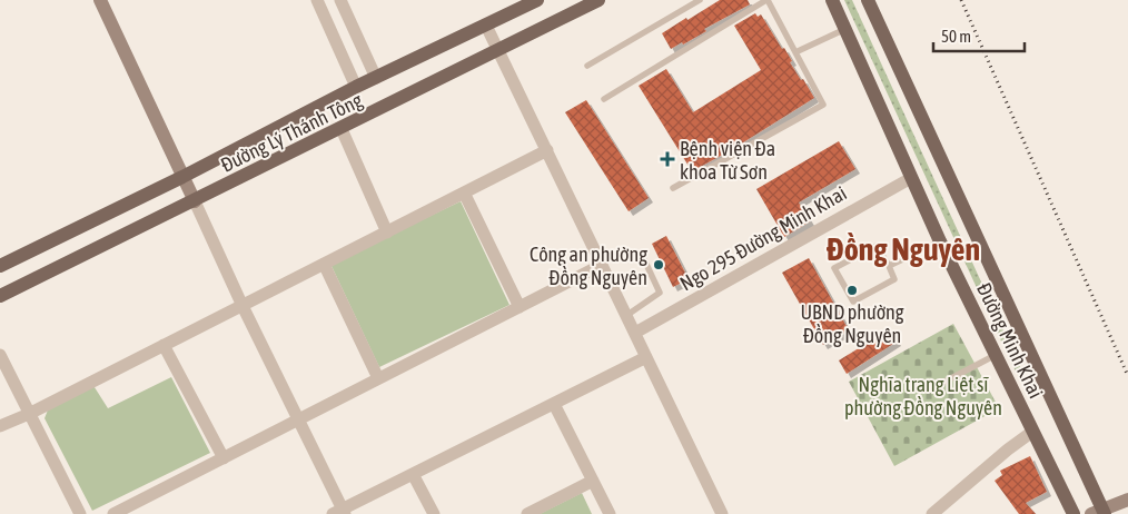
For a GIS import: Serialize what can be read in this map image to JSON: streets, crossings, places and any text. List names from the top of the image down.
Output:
{
  "streets": {
    "main road": ["Đường Lý Thánh Tông", "Đường Minh Khai"],
    "street": ["Ngo 295 Đường Minh Khai"]
  },
  "crossings": [
    ["Ngo 295 Đường Minh Khai", "Đường Minh Khai"]
  ],
  "districts": ["Đồng Nguyên"],
  "parks": ["Nghĩa trang Liệt sĩ phường Đồng Nguyên"],
  "places": {
    "health": ["Bệnh viện Đa khoa Từ Sơn"],
    "other": ["Công an phường Đồng Nguyên", "UBND phường Đồng Nguyên"]
  },
  "scale_bar": "50 m"
}
